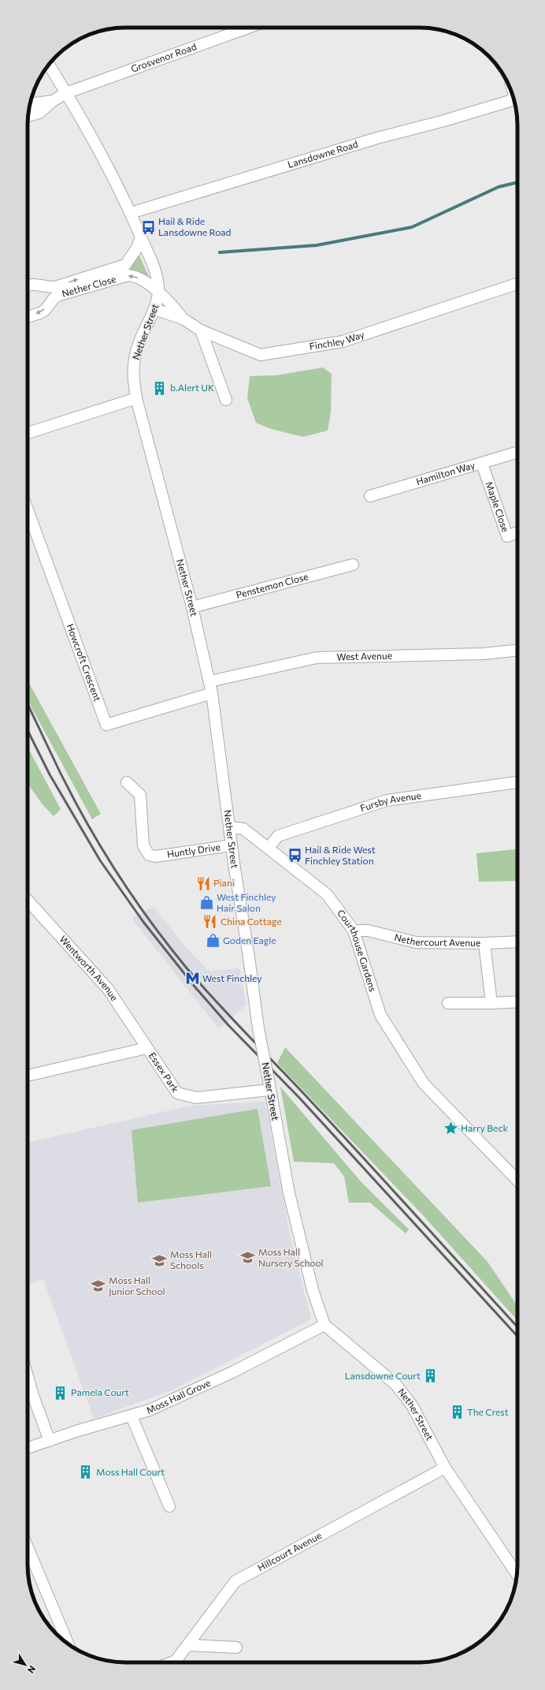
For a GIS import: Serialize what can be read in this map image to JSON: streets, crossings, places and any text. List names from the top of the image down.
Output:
{
  "streets": {
    "street": [
      "Grosvenor Road",
      "Lansdowne Road",
      "Nether Close",
      "Nether Street",
      "Finchley Way",
      "Hamilton Way",
      "Maple Close",
      "Penstemon Close",
      "West Avenue",
      "Howcroft Crescent",
      "Fursby Avenue",
      "Huntly Drive",
      "Nethercourt Avenue",
      "Courthouse Gardens",
      "Wentworth Avenue",
      "Essex Park",
      "Moss Hall Grove",
      "Hillcourt Avenue"
    ]
  },
  "crossings": [
    ["Grosvenor Road", "Nether Street"],
    ["Lansdowne Road", "Nether Street"],
    ["Nether Close", "Nether Street"],
    ["Nether Close", "Finchley Way"],
    ["Nether Street", "Finchley Way"],
    ["Nether Street", "Penstemon Close"],
    ["Nether Street", "West Avenue"],
    ["Nether Street", "Howcroft Crescent"],
    ["Nether Street", "Huntly Drive"],
    ["Nether Street", "Courthouse Gardens"],
    ["Nether Street", "Essex Park"],
    ["Nether Street", "Moss Hall Grove"],
    ["Nether Street", "Hillcourt Avenue"],
    ["Hamilton Way", "Maple Close"],
    ["Fursby Avenue", "Courthouse Gardens"],
    ["Nethercourt Avenue", "Courthouse Gardens"],
    ["Wentworth Avenue", "Essex Park"]
  ],
  "places": {
    "bus stop": ["Hail & Ride Lansdowne Road", "Hail & Ride West Finchley Station"],
    "building": [
      "b.Alert UK",
      "Lansdowne Court",
      "Pamela Court",
      "The Crest",
      "Moss Hall Court"
    ],
    "restaurant": ["Piani", "China Cottage"],
    "shop": ["West Finchley Hair Salon", "Goden Eagle"],
    "metro station": ["West Finchley"],
    "place": ["Harry Beck"],
    "school or university": ["Moss Hall Nursery School", "Moss Hall Schools", "Moss Hall Junior School"]
  },
  "north": "bottom right"
}
